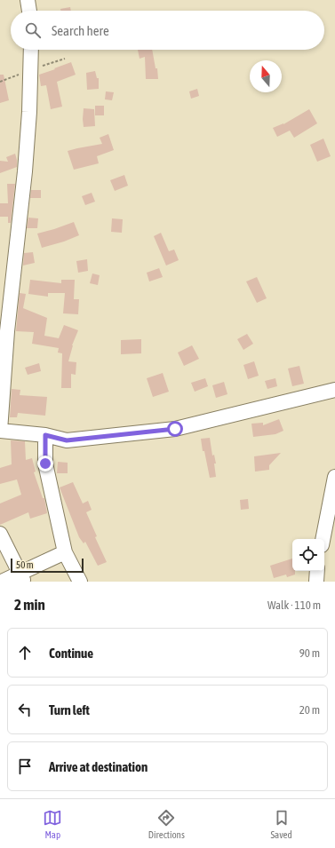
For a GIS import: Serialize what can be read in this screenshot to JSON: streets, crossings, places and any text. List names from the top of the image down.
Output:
{
  "scale_bar": "50 m",
  "north": "top",
  "page": {
    "search": "Search here",
    "scale": "50 m",
    "heading": ["2 min", "Walk · 110 m"],
    "list": [
      ["Continue", "90 m"],
      ["Turn left", "20 m"],
      "Arrive at destination"
    ],
    "nav": ["Map", "Directions", "Saved"]
  }
}
